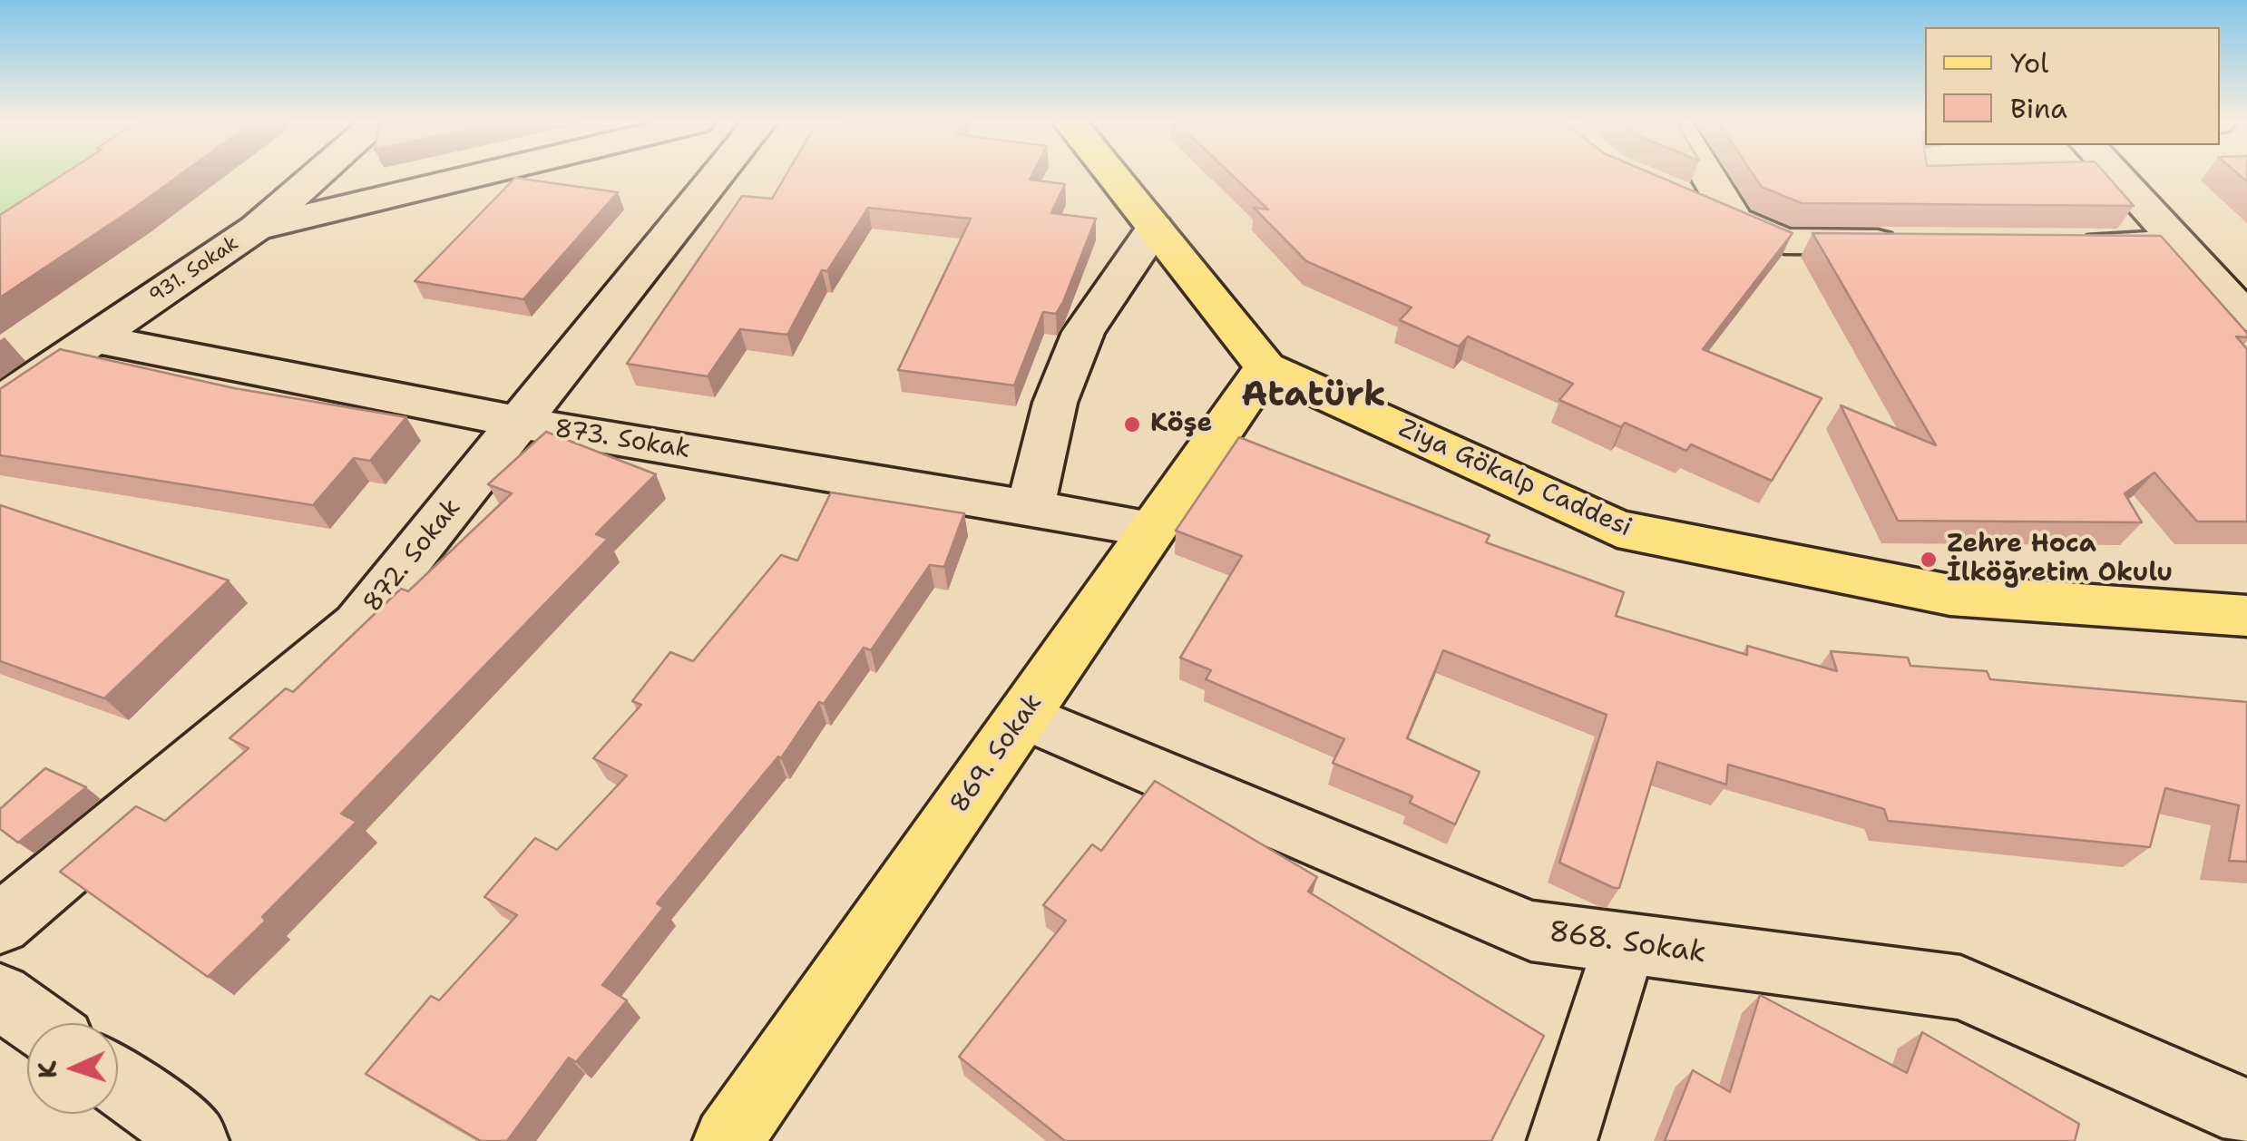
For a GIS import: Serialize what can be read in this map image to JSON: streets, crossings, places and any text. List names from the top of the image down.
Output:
{
  "streets": {
    "main road": ["Ziya Gökalp Caddesi", "869. Sokak"],
    "street": [
      "931. Sokak",
      "873. Sokak",
      "872. Sokak",
      "868. Sokak"
    ]
  },
  "crossings": [
    ["931. Sokak", "873. Sokak"],
    ["873. Sokak", "872. Sokak"],
    ["873. Sokak", "869. Sokak"],
    ["Ziya Gökalp Caddesi", "869. Sokak"],
    ["869. Sokak", "868. Sokak"]
  ],
  "districts": ["Atatürk"],
  "places": ["Köşe", "Zehre Hoca İlköğretim Okulu"],
  "legend": ["Yol", "Bina"],
  "north": "left"
}
